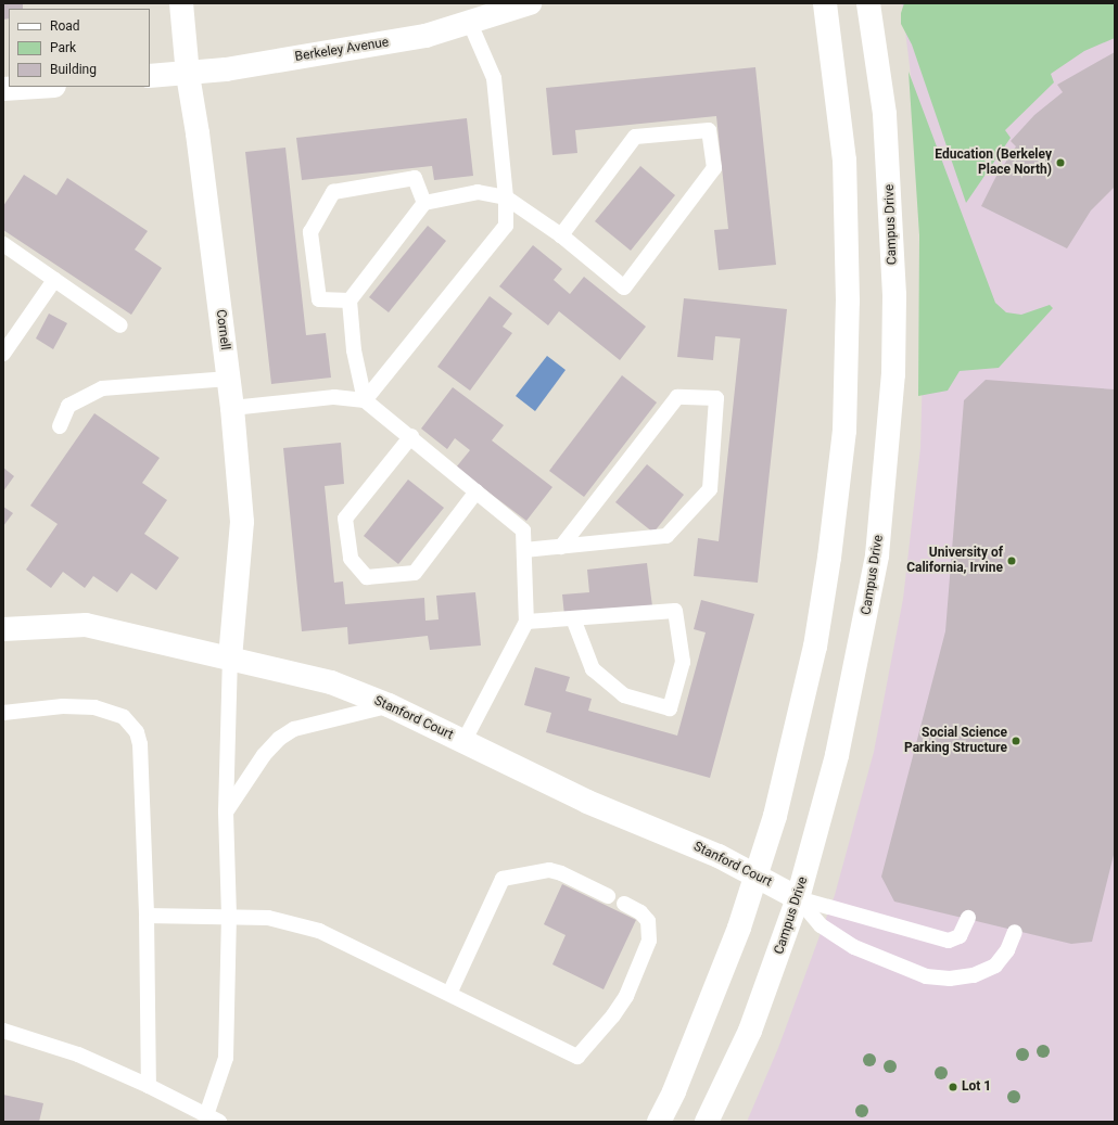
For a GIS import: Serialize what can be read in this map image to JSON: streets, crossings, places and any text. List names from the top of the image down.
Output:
{
  "streets": {
    "main road": [
      "Berkeley Avenue",
      "Campus Drive",
      "Cornell",
      "Stanford Court"
    ]
  },
  "crossings": [
    ["Berkeley Avenue", "Cornell"],
    ["Campus Drive", "Stanford Court"],
    ["Cornell", "Stanford Court"]
  ],
  "places": [
    "Education (Berkeley Place North)",
    "University of California, Irvine",
    "Social Science Parking Structure",
    "Lot 1"
  ],
  "legend": ["Road", "Park", "Building"]
}
